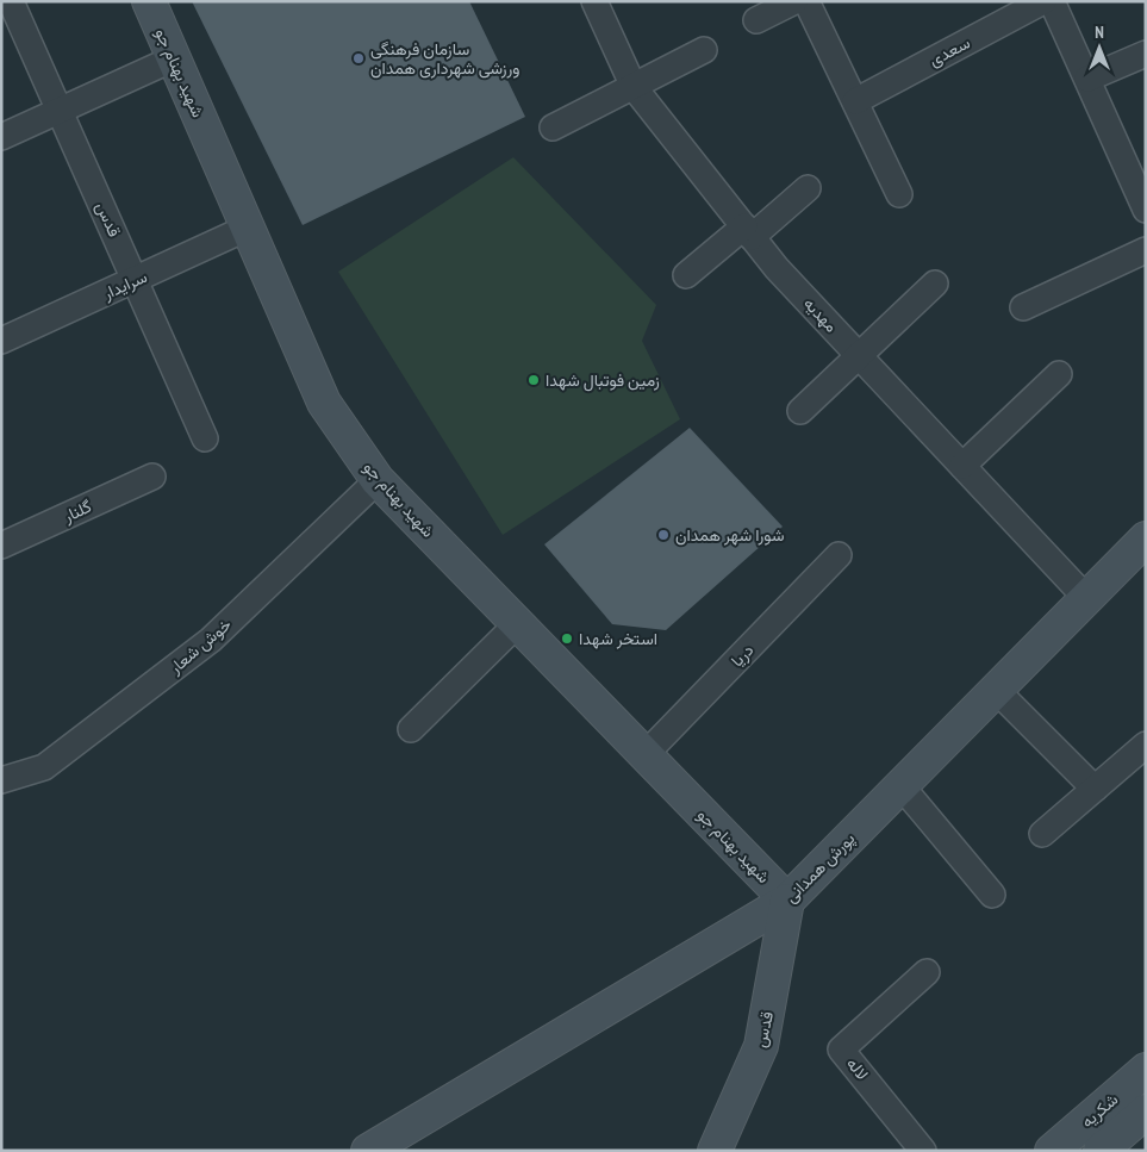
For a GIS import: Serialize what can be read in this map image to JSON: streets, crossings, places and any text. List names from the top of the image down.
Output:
{
  "streets": {
    "street": [
      "سعدی",
      "شهید بهنام جو",
      "قدس",
      "سرایدار",
      "مهدیه",
      "گلنار",
      "خوش شعار",
      "دریا",
      "پورش همدانی",
      "لاله",
      "شکریه"
    ]
  },
  "crossings": [
    ["شهید بهنام جو", "قدس"],
    ["شهید بهنام جو", "سرایدار"],
    ["شهید بهنام جو", "خوش شعار"],
    ["شهید بهنام جو", "دریا"],
    ["شهید بهنام جو", "پورش همدانی"],
    ["قدس", "سرایدار"],
    ["قدس", "پورش همدانی"],
    ["مهدیه", "پورش همدانی"]
  ],
  "places": [
    "سازمان فرهنگی ورزشی شهرداری همدان",
    "زمین فوتبال شهدا",
    "شورا شهر همدان",
    "استخر شهدا"
  ],
  "north": "top"
}
